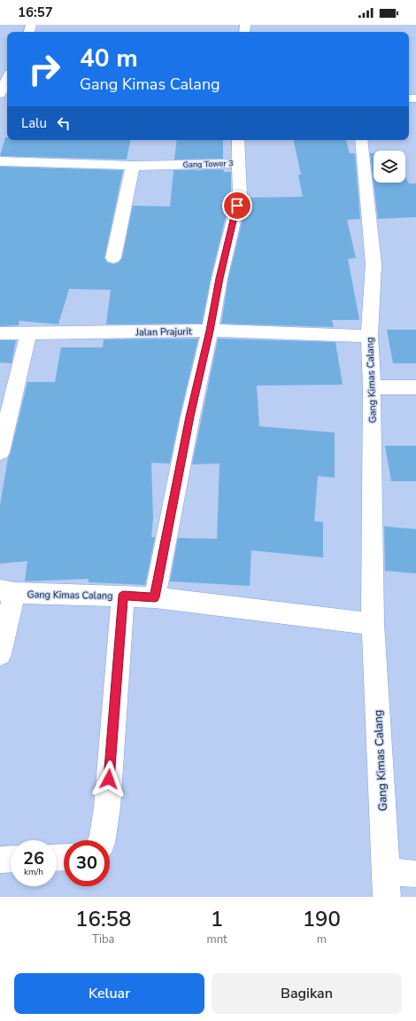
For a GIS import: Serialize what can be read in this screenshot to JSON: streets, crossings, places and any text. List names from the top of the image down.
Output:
{
  "streets": {
    "street": ["Gang Tower 3", "Jalan Prajurit", "Gang Kimas Calang"]
  },
  "crossings": [
    ["Gang Tower 3", "Jalan Prajurit"],
    ["Gang Tower 3", "Gang Kimas Calang"],
    ["Jalan Prajurit", "Gang Kimas Calang"]
  ],
  "page": {
    "status": "16:57",
    "turn": ["40 m", "Gang Kimas Calang"],
    "then": "Lalu",
    "speed": "26 km/h",
    "limit": "30",
    "eta": [
      "16:58",
      "Tiba",
      "1",
      "mnt",
      "190",
      "m"
    ],
    "buttons": ["Keluar", "Bagikan"]
  }
}
